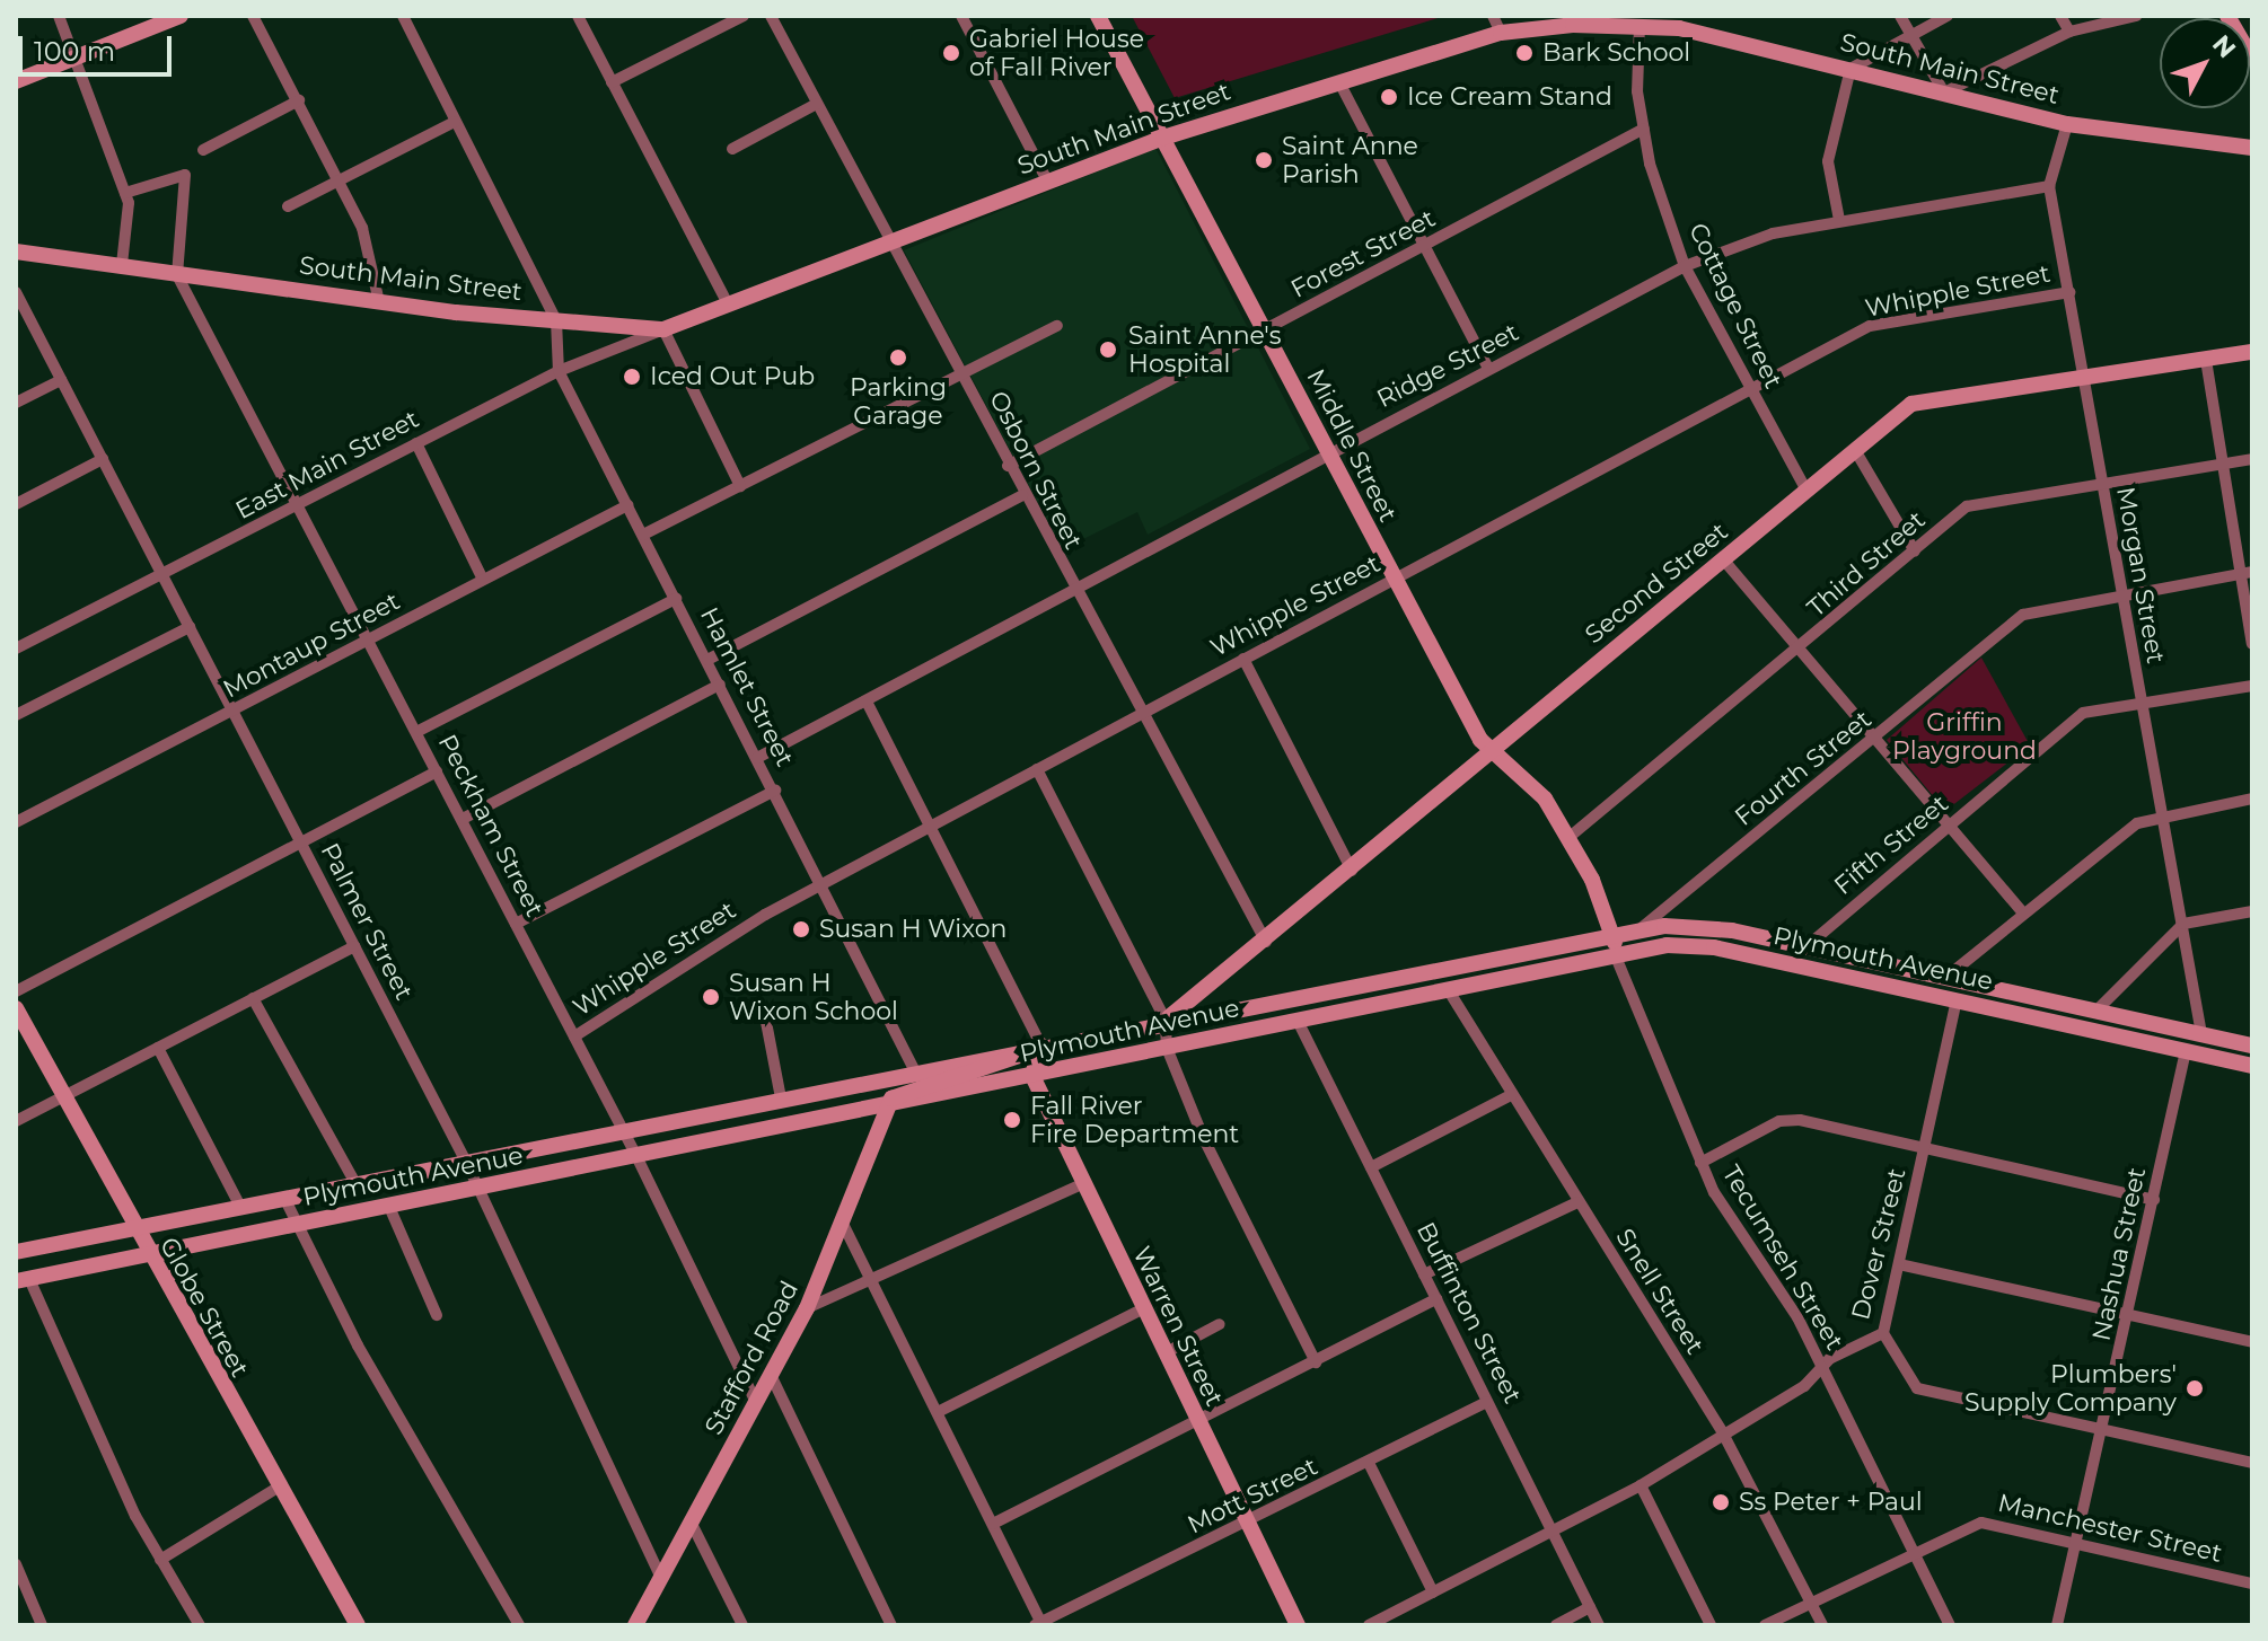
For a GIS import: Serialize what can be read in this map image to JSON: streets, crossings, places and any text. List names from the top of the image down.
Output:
{
  "streets": {
    "main road": [
      "South Main Street",
      "Middle Street",
      "Second Street",
      "Plymouth Avenue",
      "Globe Street",
      "Warren Street",
      "Stafford Road"
    ],
    "street": [
      "Forest Street",
      "Whipple Street",
      "Cottage Street",
      "Ridge Street",
      "East Main Street",
      "Osborn Street",
      "Third Street",
      "Morgan Street",
      "Montaup Street",
      "Hamlet Street",
      "Fourth Street",
      "Peckham Street",
      "Fifth Street",
      "Palmer Street",
      "Dover Street",
      "Nashua Street",
      "Tecumseh Street",
      "Snell Street",
      "Buffinton Street",
      "Mott Street",
      "Manchester Street"
    ]
  },
  "crossings": [
    ["South Main Street", "Cottage Street"],
    ["South Main Street", "Middle Street"],
    ["South Main Street", "East Main Street"],
    ["South Main Street", "Osborn Street"],
    ["South Main Street", "Morgan Street"],
    ["South Main Street", "Hamlet Street"],
    ["South Main Street", "Peckham Street"],
    ["Forest Street", "Cottage Street"],
    ["Forest Street", "Middle Street"],
    ["Forest Street", "Osborn Street"],
    ["Whipple Street", "Cottage Street"],
    ["Whipple Street", "Middle Street"],
    ["Whipple Street", "Osborn Street"],
    ["Whipple Street", "Morgan Street"],
    ["Whipple Street", "Hamlet Street"],
    ["Whipple Street", "Peckham Street"],
    ["Cottage Street", "Ridge Street"],
    ["Cottage Street", "Second Street"],
    ["Ridge Street", "Middle Street"],
    ["Ridge Street", "Osborn Street"],
    ["Ridge Street", "Morgan Street"],
    ["Ridge Street", "Hamlet Street"],
    ["Middle Street", "Third Street"],
    ["Middle Street", "Second Street"],
    ["Middle Street", "Plymouth Avenue"],
    ["East Main Street", "Hamlet Street"],
    ["East Main Street", "Peckham Street"],
    ["East Main Street", "Palmer Street"],
    ["Osborn Street", "Second Street"],
    ["Third Street", "Morgan Street"],
    ["Morgan Street", "Second Street"],
    ["Morgan Street", "Fourth Street"],
    ["Morgan Street", "Fifth Street"],
    ["Morgan Street", "Plymouth Avenue"],
    ["Second Street", "Plymouth Avenue"],
    ["Montaup Street", "Hamlet Street"],
    ["Montaup Street", "Peckham Street"],
    ["Montaup Street", "Palmer Street"],
    ["Hamlet Street", "Plymouth Avenue"],
    ["Fourth Street", "Plymouth Avenue"],
    ["Peckham Street", "Plymouth Avenue"],
    ["Peckham Street", "Stafford Road"],
    ["Fifth Street", "Plymouth Avenue"],
    ["Palmer Street", "Plymouth Avenue"],
    ["Palmer Street", "Stafford Road"],
    ["Plymouth Avenue", "Dover Street"],
    ["Plymouth Avenue", "Nashua Street"],
    ["Plymouth Avenue", "Tecumseh Street"],
    ["Plymouth Avenue", "Snell Street"],
    ["Plymouth Avenue", "Globe Street"],
    ["Plymouth Avenue", "Buffinton Street"],
    ["Plymouth Avenue", "Warren Street"],
    ["Plymouth Avenue", "Stafford Road"],
    ["Dover Street", "Tecumseh Street"],
    ["Dover Street", "Snell Street"],
    ["Dover Street", "Buffinton Street"],
    ["Nashua Street", "Manchester Street"],
    ["Tecumseh Street", "Manchester Street"],
    ["Snell Street", "Manchester Street"],
    ["Buffinton Street", "Mott Street"],
    ["Warren Street", "Mott Street"]
  ],
  "parks": ["Griffin Playground"],
  "places": [
    "Gabriel House of Fall River",
    "Bark School",
    "Ice Cream Stand",
    "Saint Anne Parish",
    "Saint Anne's Hospital",
    "Parking Garage",
    "Iced Out Pub",
    "Susan H Wixon",
    "Susan H Wixon School",
    "Fall River Fire Department",
    "Plumbers' Supply Company",
    "Ss Peter + Paul"
  ],
  "scale_bar": "100 m",
  "north": "top right"
}
